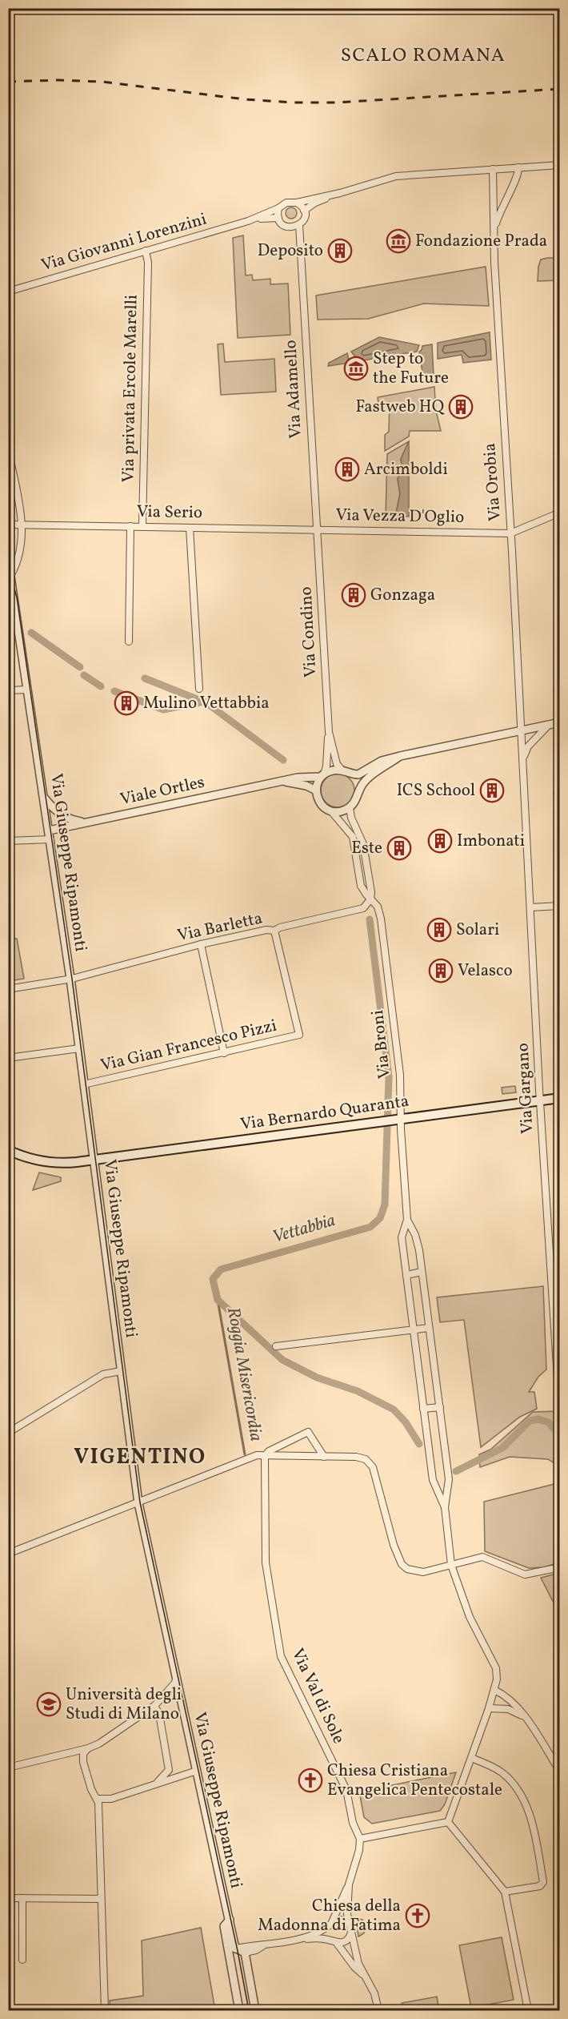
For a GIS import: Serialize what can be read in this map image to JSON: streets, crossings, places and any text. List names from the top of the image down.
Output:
{
  "streets": {
    "main road": ["Via Bernardo Quaranta"],
    "street": [
      "Via Giovanni Lorenzini",
      "Via privata Ercole Marelli",
      "Via Adamello",
      "Via Orobia",
      "Via Serio",
      "Via Vezza D'Oglio",
      "Via Condino",
      "Viale Ortles",
      "Via Giuseppe Ripamonti",
      "Via Barletta",
      "Via Broni",
      "Via Gian Francesco Pizzi",
      "Via Gargano",
      "Via Val di Sole"
    ]
  },
  "crossings": [
    ["Via Giovanni Lorenzini", "Via privata Ercole Marelli"],
    ["Via Giovanni Lorenzini", "Via Orobia"],
    ["Via privata Ercole Marelli", "Via Serio"],
    ["Via Adamello", "Via Serio"],
    ["Via Adamello", "Via Vezza D'Oglio"],
    ["Via Adamello", "Via Condino"],
    ["Via Orobia", "Via Vezza D'Oglio"],
    ["Via Orobia", "Viale Ortles"],
    ["Via Orobia", "Via Gargano"],
    ["Via Serio", "Via Vezza D'Oglio"],
    ["Via Serio", "Via Condino"],
    ["Via Vezza D'Oglio", "Via Condino"],
    ["Via Condino", "Viale Ortles"],
    ["Via Condino", "Via Broni"],
    ["Viale Ortles", "Via Giuseppe Ripamonti"],
    ["Viale Ortles", "Via Broni"],
    ["Viale Ortles", "Via Gargano"],
    ["Via Giuseppe Ripamonti", "Via Barletta"],
    ["Via Giuseppe Ripamonti", "Via Gian Francesco Pizzi"],
    ["Via Giuseppe Ripamonti", "Via Bernardo Quaranta"],
    ["Via Barletta", "Via Broni"],
    ["Via Barletta", "Via Gian Francesco Pizzi"],
    ["Via Broni", "Via Bernardo Quaranta"],
    ["Via Gargano", "Via Bernardo Quaranta"]
  ],
  "districts": ["SCALO ROMANA", "VIGENTINO"],
  "water": ["Vettabbia", "Roggia Misericordia"],
  "places": {
    "museum": ["Fondazione Prada", "Step to the Future"],
    "building": [
      "Deposito",
      "Fastweb HQ",
      "Arcimboldi",
      "Gonzaga",
      "Mulino Vettabbia",
      "ICS School",
      "Imbonati",
      "Este",
      "Solari",
      "Velasco"
    ],
    "school or university": ["Università degli Studi di Milano"],
    "church": ["Chiesa Cristiana Evangelica Pentecostale", "Chiesa della Madonna di Fatima"]
  }
}
